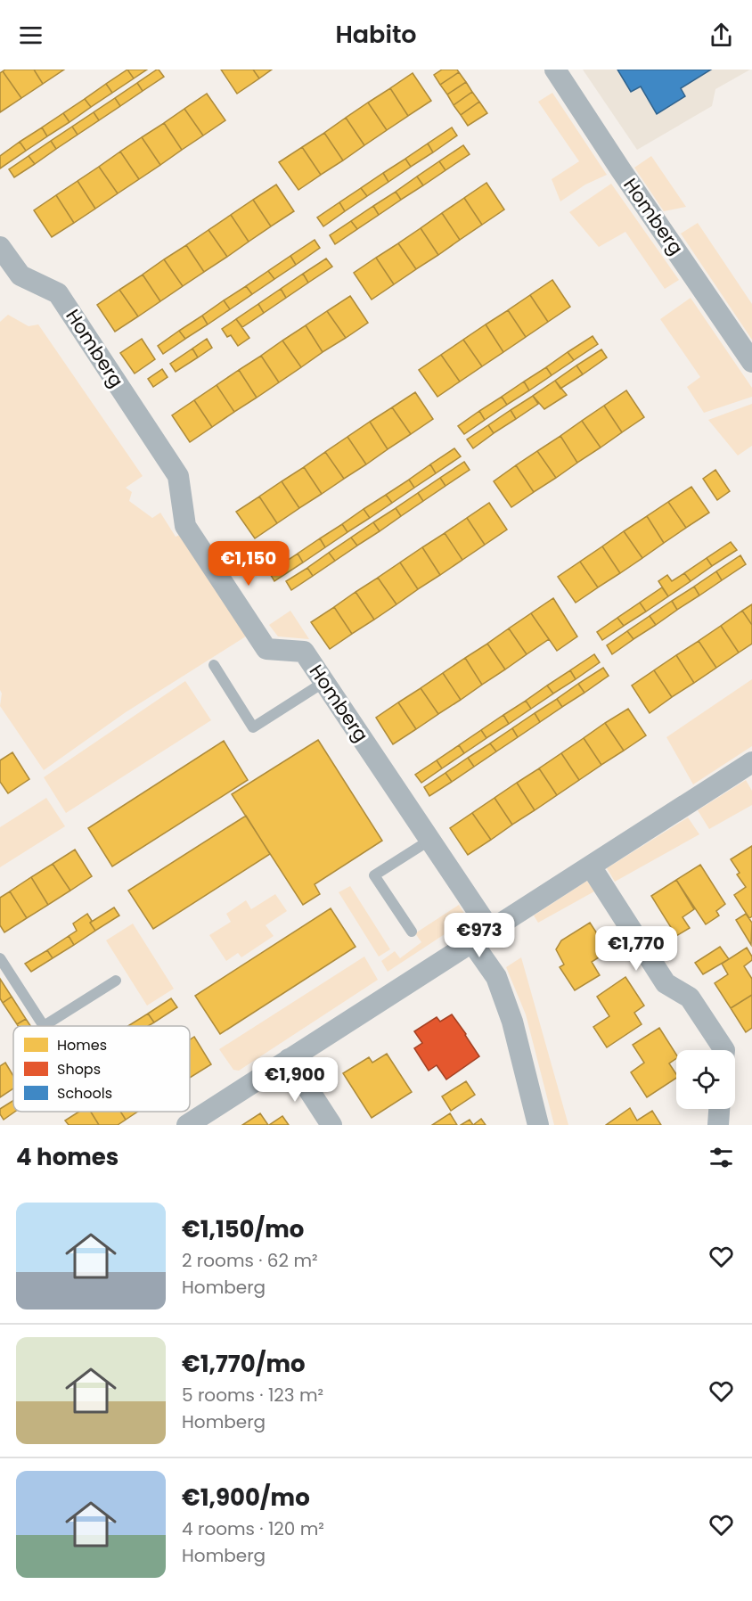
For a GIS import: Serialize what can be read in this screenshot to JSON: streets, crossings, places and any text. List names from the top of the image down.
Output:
{
  "streets": {
    "street": ["Homberg"]
  },
  "legend": ["Homes", "Shops", "Schools"],
  "page": {
    "header": "Habito",
    "price": [
      "€1,150",
      "€973",
      "€1,770",
      "€1,900"
    ],
    "heading": "4 homes",
    "list": [
      {
        "name": "€1,150/mo",
        "note": "2 rooms · 62 m² · Homberg"
      },
      {
        "name": "€1,770/mo",
        "note": "5 rooms · 123 m² · Homberg"
      },
      {
        "name": "€1,900/mo",
        "note": "4 rooms · 120 m² · Homberg"
      }
    ]
  }
}
